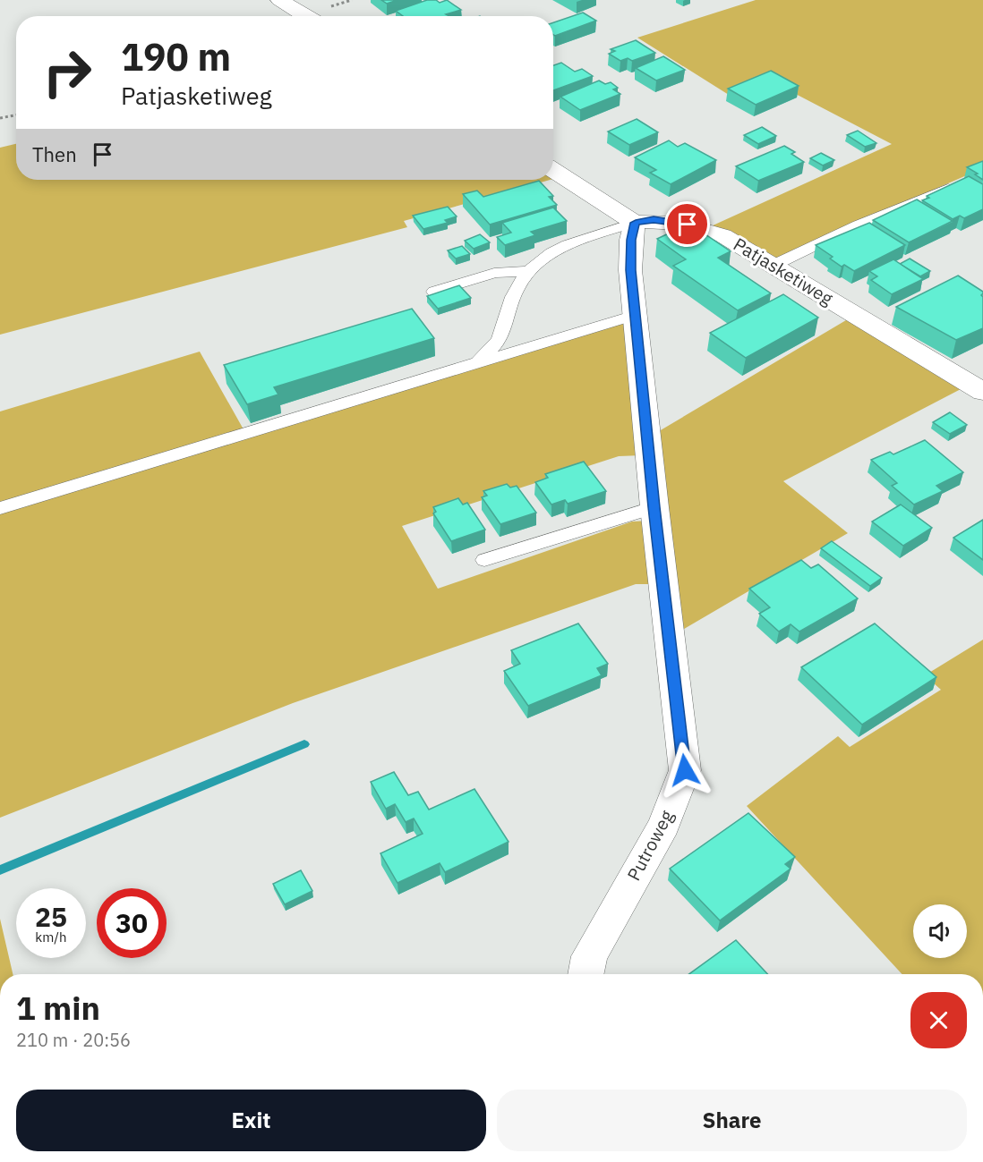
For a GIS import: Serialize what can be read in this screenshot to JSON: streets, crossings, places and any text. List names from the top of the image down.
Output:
{
  "streets": {
    "street": ["Patjasketiweg", "Putroweg"]
  },
  "crossings": [
    ["Patjasketiweg", "Putroweg"]
  ],
  "page": {
    "turn": ["190 m", "Patjasketiweg"],
    "then": "Then",
    "speed": "25 km/h",
    "limit": "30",
    "heading": ["1 min", "210 m · 20:56"],
    "buttons": ["Exit", "Share"]
  }
}
